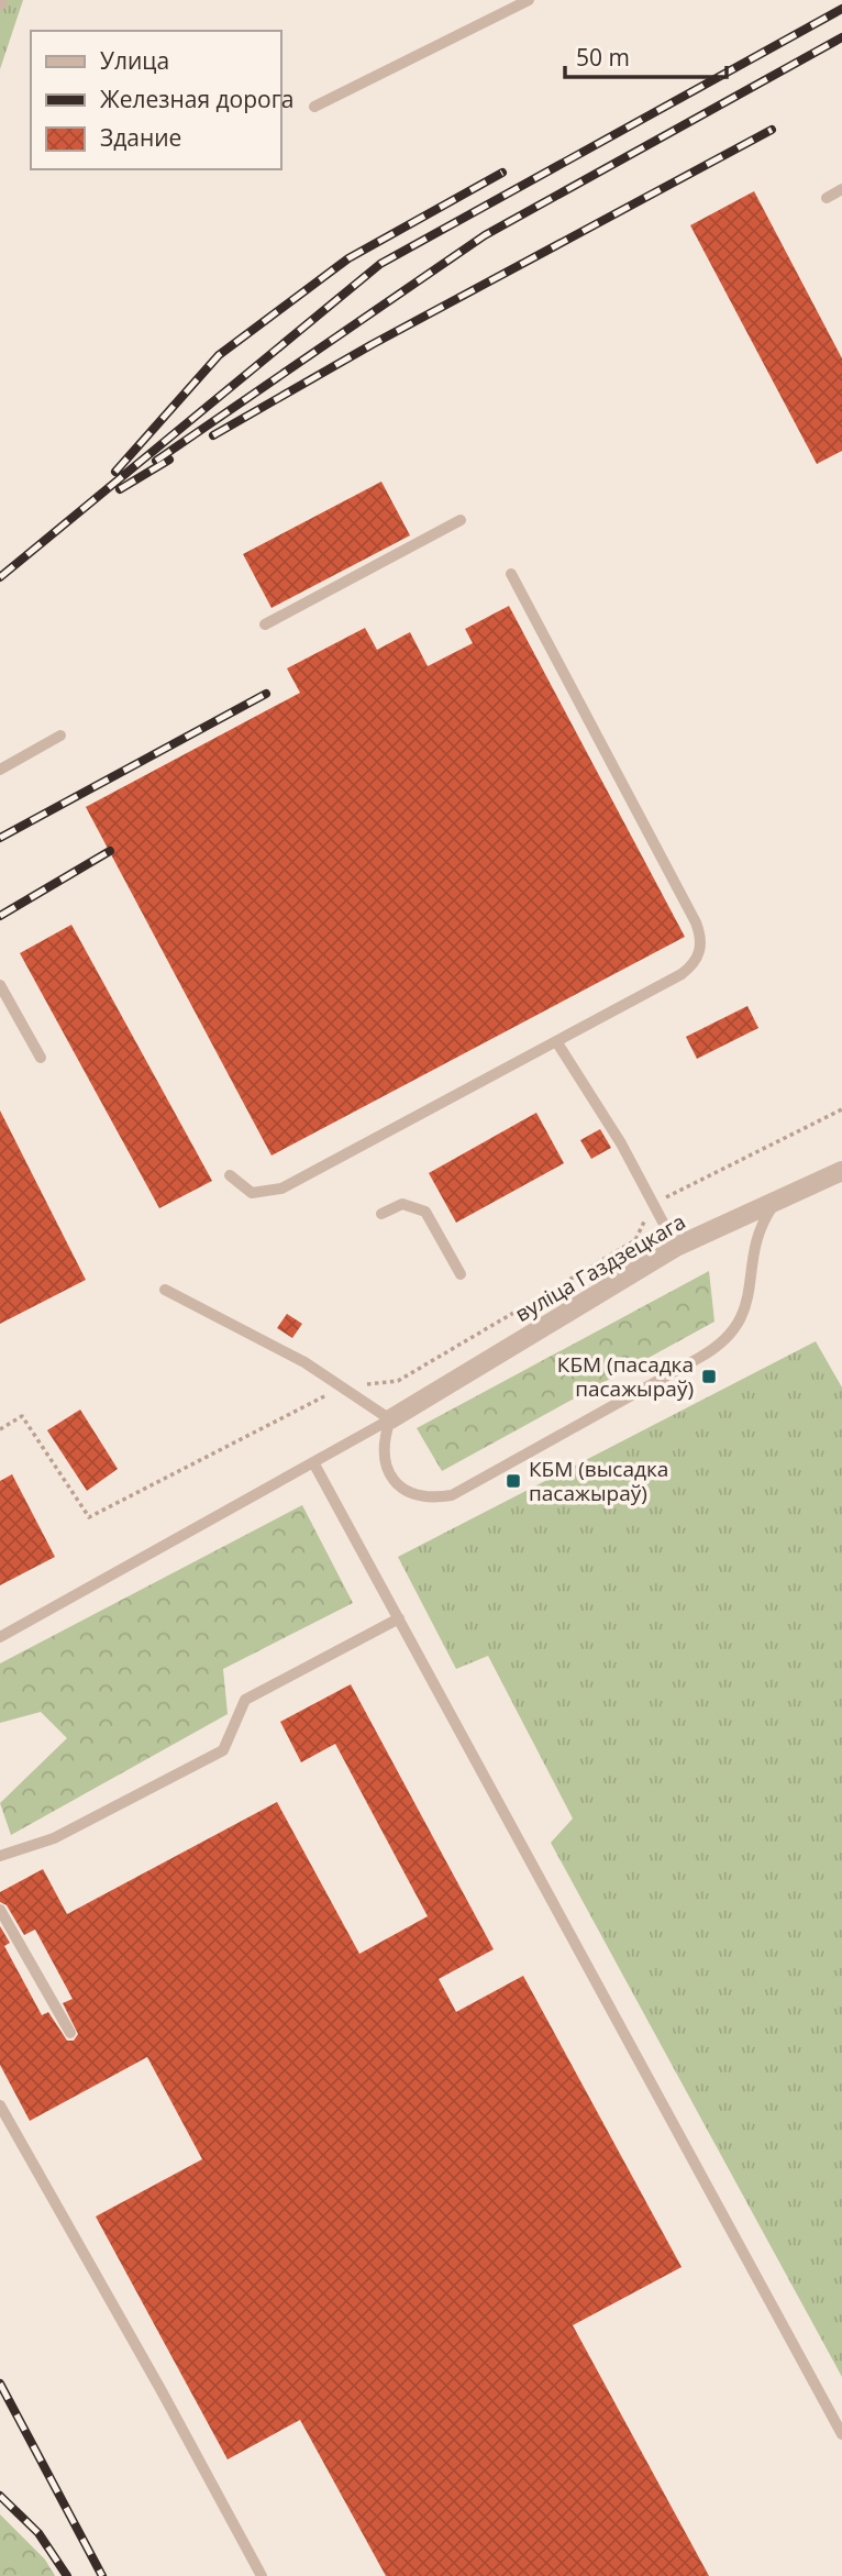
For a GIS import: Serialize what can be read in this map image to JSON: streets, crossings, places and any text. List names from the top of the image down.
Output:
{
  "streets": {
    "street": ["вуліца Газдзецкага"]
  },
  "places": {
    "transit": ["КБМ (пасадка пасажыраў)", "КБМ (высадка пасажыраў)"]
  },
  "legend": ["Улица", "Железная дорога", "Здание"],
  "scale_bar": "50 m"
}
